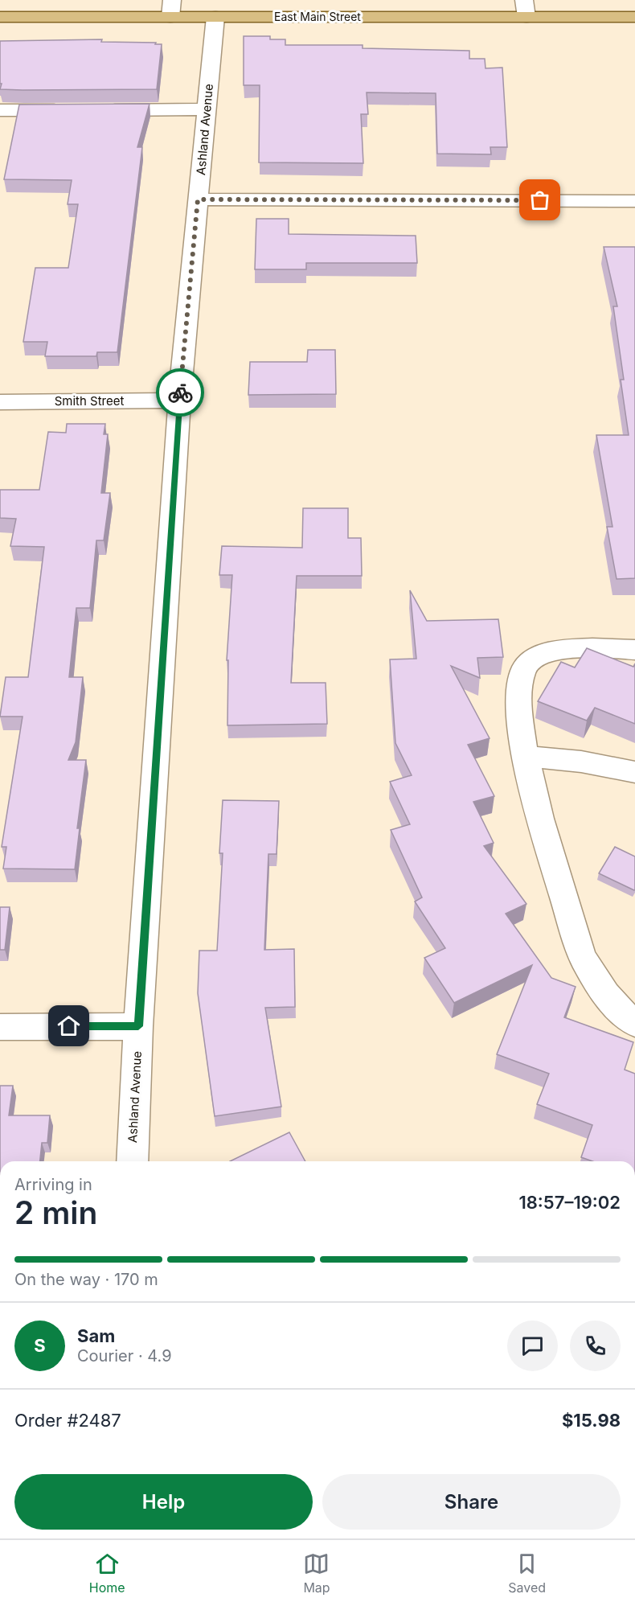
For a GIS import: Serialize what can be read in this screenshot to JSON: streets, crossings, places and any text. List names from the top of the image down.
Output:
{
  "streets": {
    "main road": ["East Main Street"],
    "street": ["Ashland Avenue", "Smith Street"]
  },
  "crossings": [
    ["East Main Street", "Ashland Avenue"],
    ["Ashland Avenue", "Smith Street"]
  ],
  "page": {
    "heading": ["2 min", "Arriving in", "18:57–19:02"],
    "panel": [
      "Sam",
      "Courier · 4.9",
      "Order #2487",
      "$15.98"
    ],
    "bar": "On the way · 170 m",
    "round": "S",
    "buttons": ["Help", "Share"],
    "tabs": ["Home", "Map", "Saved"]
  }
}
